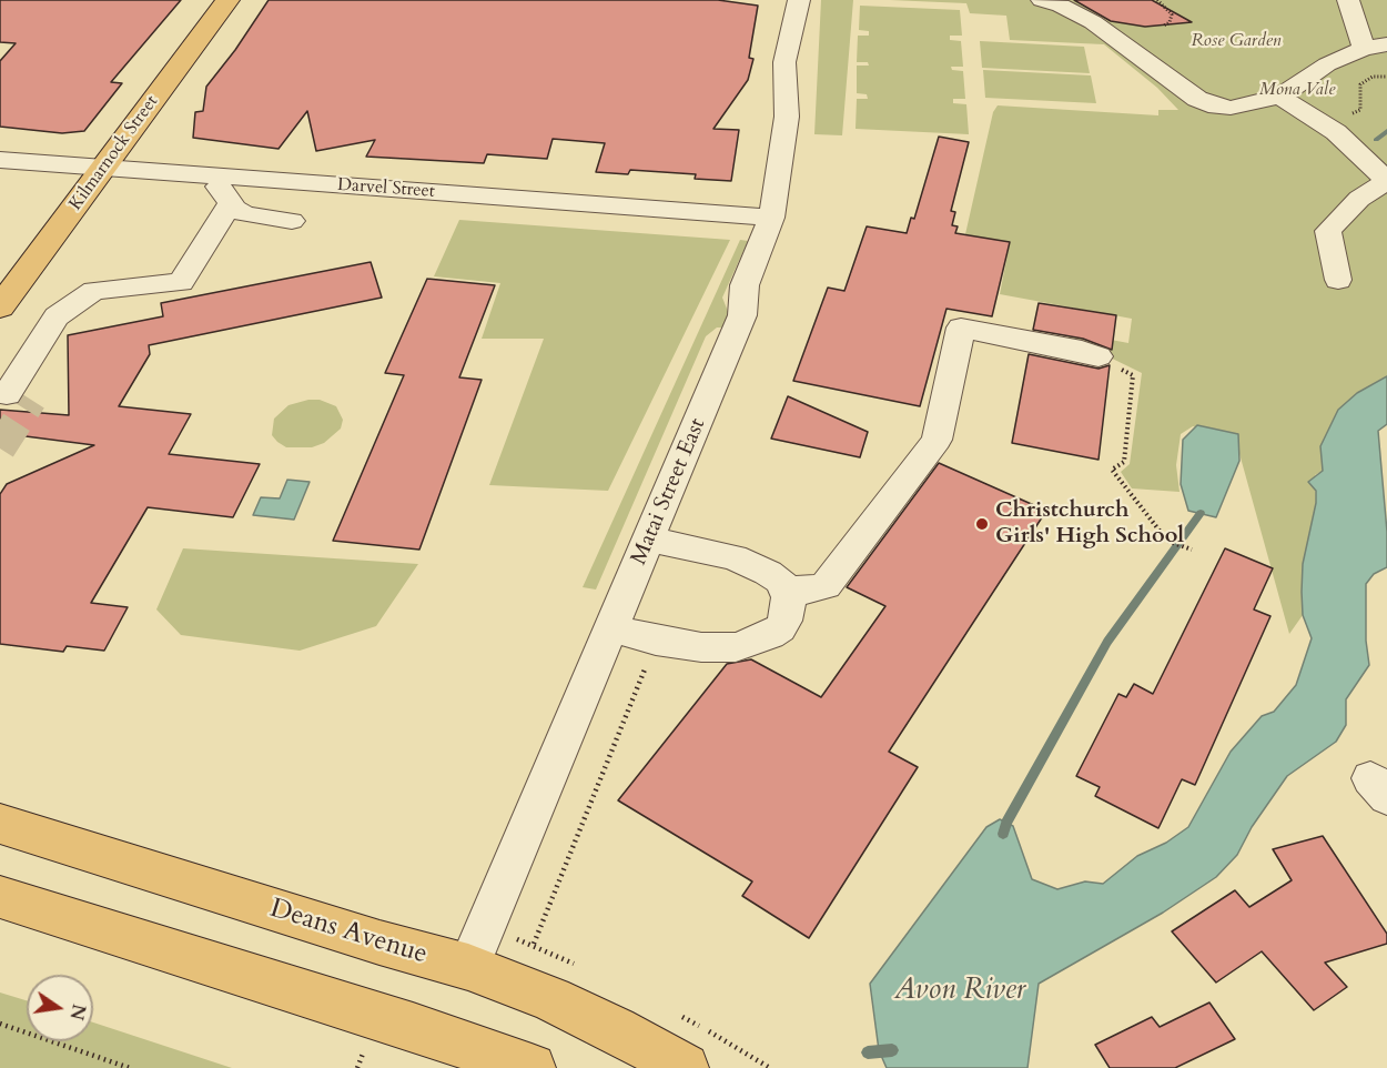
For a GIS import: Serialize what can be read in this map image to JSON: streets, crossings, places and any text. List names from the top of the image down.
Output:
{
  "streets": {
    "main road": ["Kilmarnock Street", "Deans Avenue"],
    "street": ["Darvel Street", "Matai Street East"]
  },
  "crossings": [
    ["Kilmarnock Street", "Darvel Street"],
    ["Darvel Street", "Matai Street East"],
    ["Matai Street East", "Deans Avenue"]
  ],
  "water": ["Avon River"],
  "parks": ["Rose Garden", "Mona Vale"],
  "places": ["Christchurch Girls' High School"],
  "north": "right"
}
